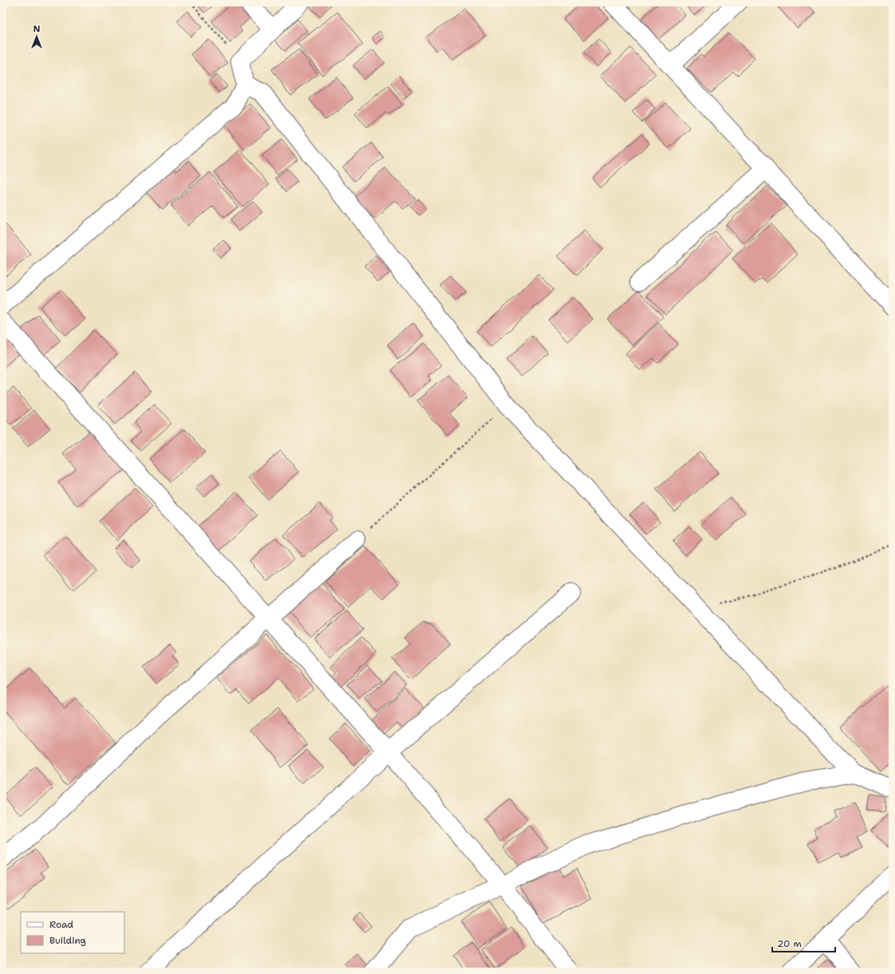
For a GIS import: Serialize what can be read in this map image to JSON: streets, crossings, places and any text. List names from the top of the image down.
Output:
{
  "legend": ["Road", "Building"],
  "scale_bar": "20 m",
  "north": "top"
}
